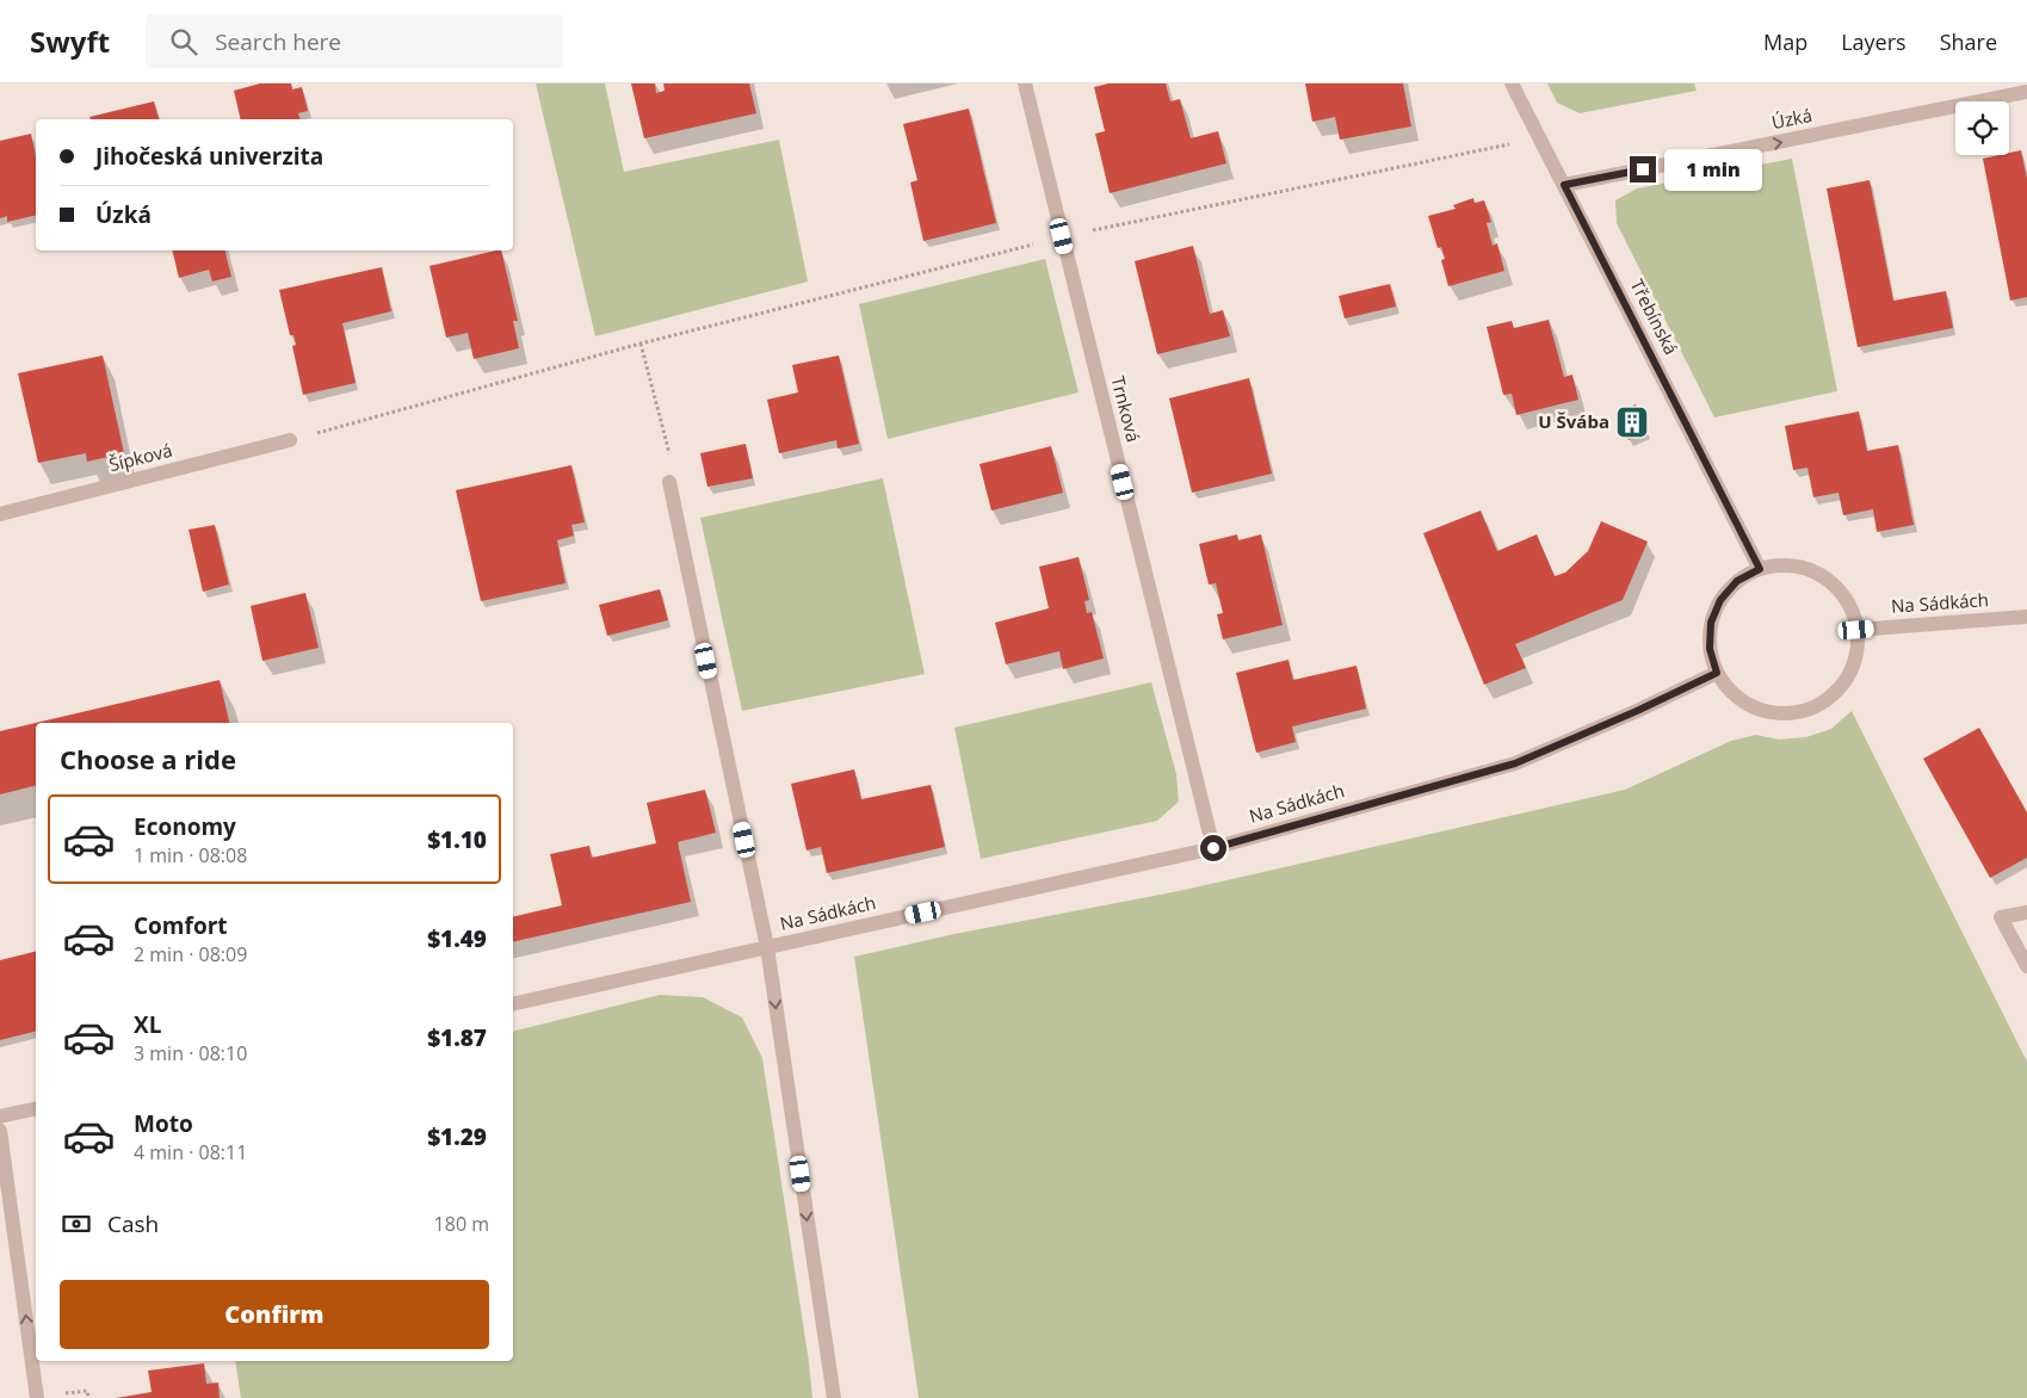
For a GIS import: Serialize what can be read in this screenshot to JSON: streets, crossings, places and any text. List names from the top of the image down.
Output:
{
  "streets": {
    "street": [
      "Úzká",
      "Třebínská",
      "Trnková",
      "Šípková",
      "Na Sádkách"
    ]
  },
  "crossings": [
    ["Úzká", "Třebínská"],
    ["Třebínská", "Na Sádkách"],
    ["Trnková", "Na Sádkách"]
  ],
  "one_way": ["Úzká"],
  "places": {
    "building": ["U Švába"]
  },
  "page": {
    "header": "Swyft",
    "search": "Search here",
    "nav": ["Map", "Layers", "Share"],
    "banner": ["Jihočeská univerzita", "Úzká"],
    "bubble": "1 min",
    "heading": "Choose a ride",
    "list": [
      {
        "name": "Economy",
        "note": "1 min · 08:08",
        "value": "$1.10"
      },
      {
        "name": "Comfort",
        "note": "2 min · 08:09",
        "value": "$1.49"
      },
      {
        "name": "XL",
        "note": "3 min · 08:10",
        "value": "$1.87"
      },
      {
        "name": "Moto",
        "note": "4 min · 08:11",
        "value": "$1.29"
      }
    ],
    "pay": ["Cash", "180 m"],
    "buttons": "Confirm"
  }
}
